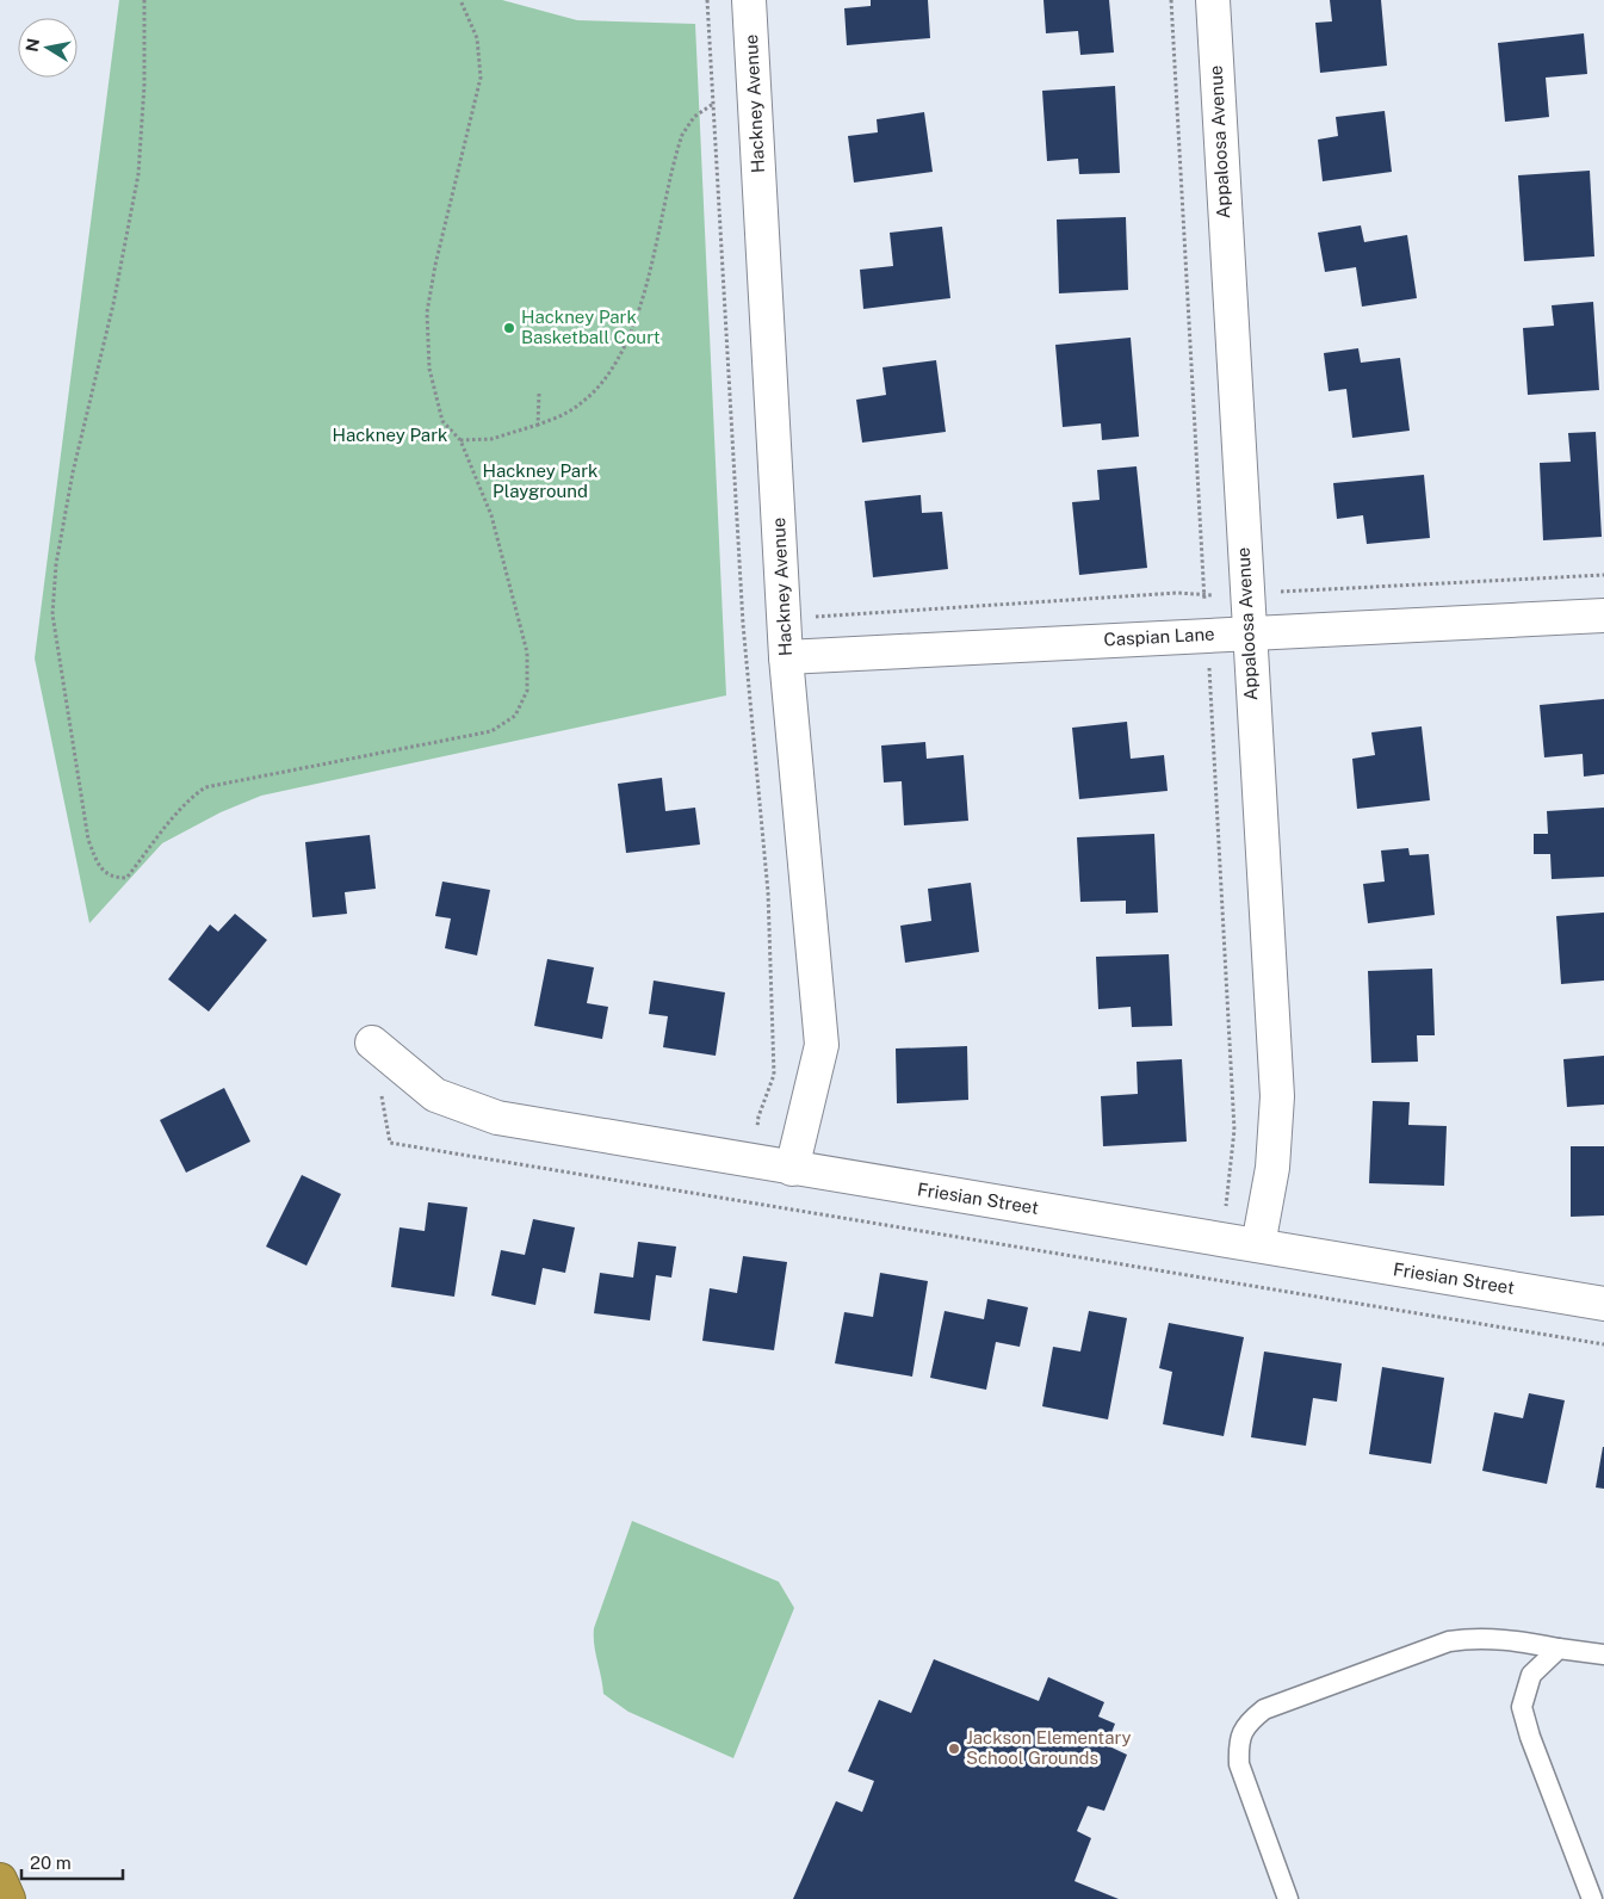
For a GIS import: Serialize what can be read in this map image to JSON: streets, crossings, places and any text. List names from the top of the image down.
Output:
{
  "streets": {
    "street": [
      "Hackney Avenue",
      "Appaloosa Avenue",
      "Caspian Lane",
      "Friesian Street"
    ]
  },
  "crossings": [
    ["Hackney Avenue", "Caspian Lane"],
    ["Hackney Avenue", "Friesian Street"],
    ["Appaloosa Avenue", "Caspian Lane"],
    ["Appaloosa Avenue", "Friesian Street"]
  ],
  "parks": ["Hackney Park", "Hackney Park Playground"],
  "places": ["Hackney Park Basketball Court", "Jackson Elementary School Grounds"],
  "scale_bar": "20 m",
  "north": "left"
}
